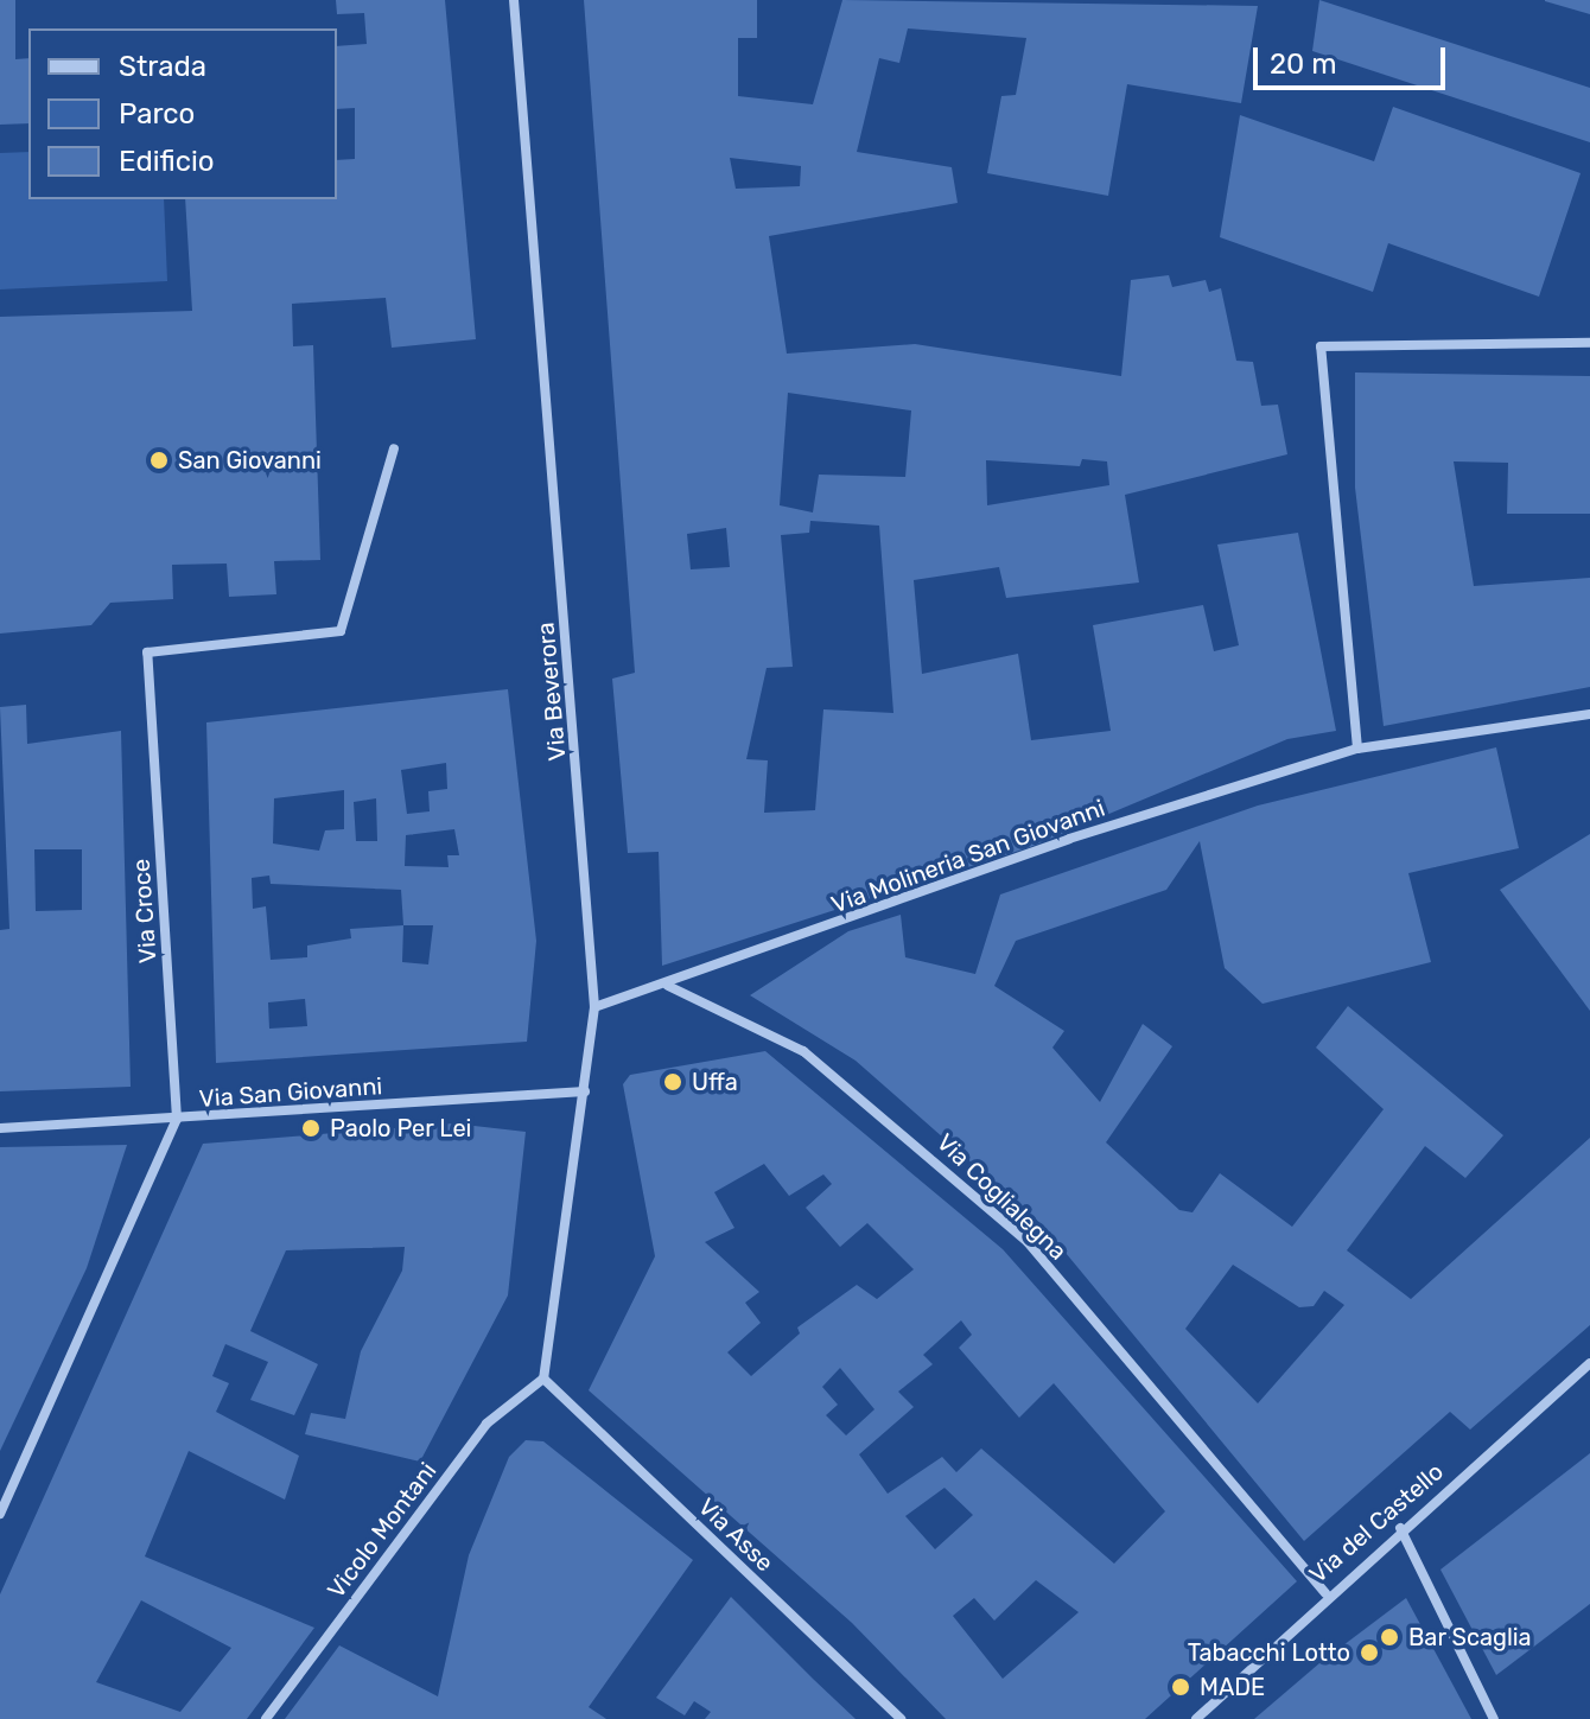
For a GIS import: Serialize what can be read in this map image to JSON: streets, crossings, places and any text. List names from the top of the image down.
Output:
{
  "streets": {
    "street": [
      "Via Beverora",
      "Via Molineria San Giovanni",
      "Via Croce",
      "Via San Giovanni",
      "Via Coglialegna",
      "Via del Castello",
      "Vicolo Montani",
      "Via Asse"
    ]
  },
  "crossings": [
    ["Via Beverora", "Via Molineria San Giovanni"],
    ["Via Beverora", "Via San Giovanni"],
    ["Via Beverora", "Vicolo Montani"],
    ["Via Beverora", "Via Asse"],
    ["Via Molineria San Giovanni", "Via Coglialegna"],
    ["Via Croce", "Via San Giovanni"],
    ["Via Coglialegna", "Via del Castello"],
    ["Vicolo Montani", "Via Asse"]
  ],
  "places": [
    "San Giovanni",
    "Uffa",
    "Paolo Per Lei",
    "Bar Scaglia",
    "Tabacchi Lotto",
    "MADE"
  ],
  "legend": ["Strada", "Parco", "Edificio"],
  "scale_bar": "20 m"
}
